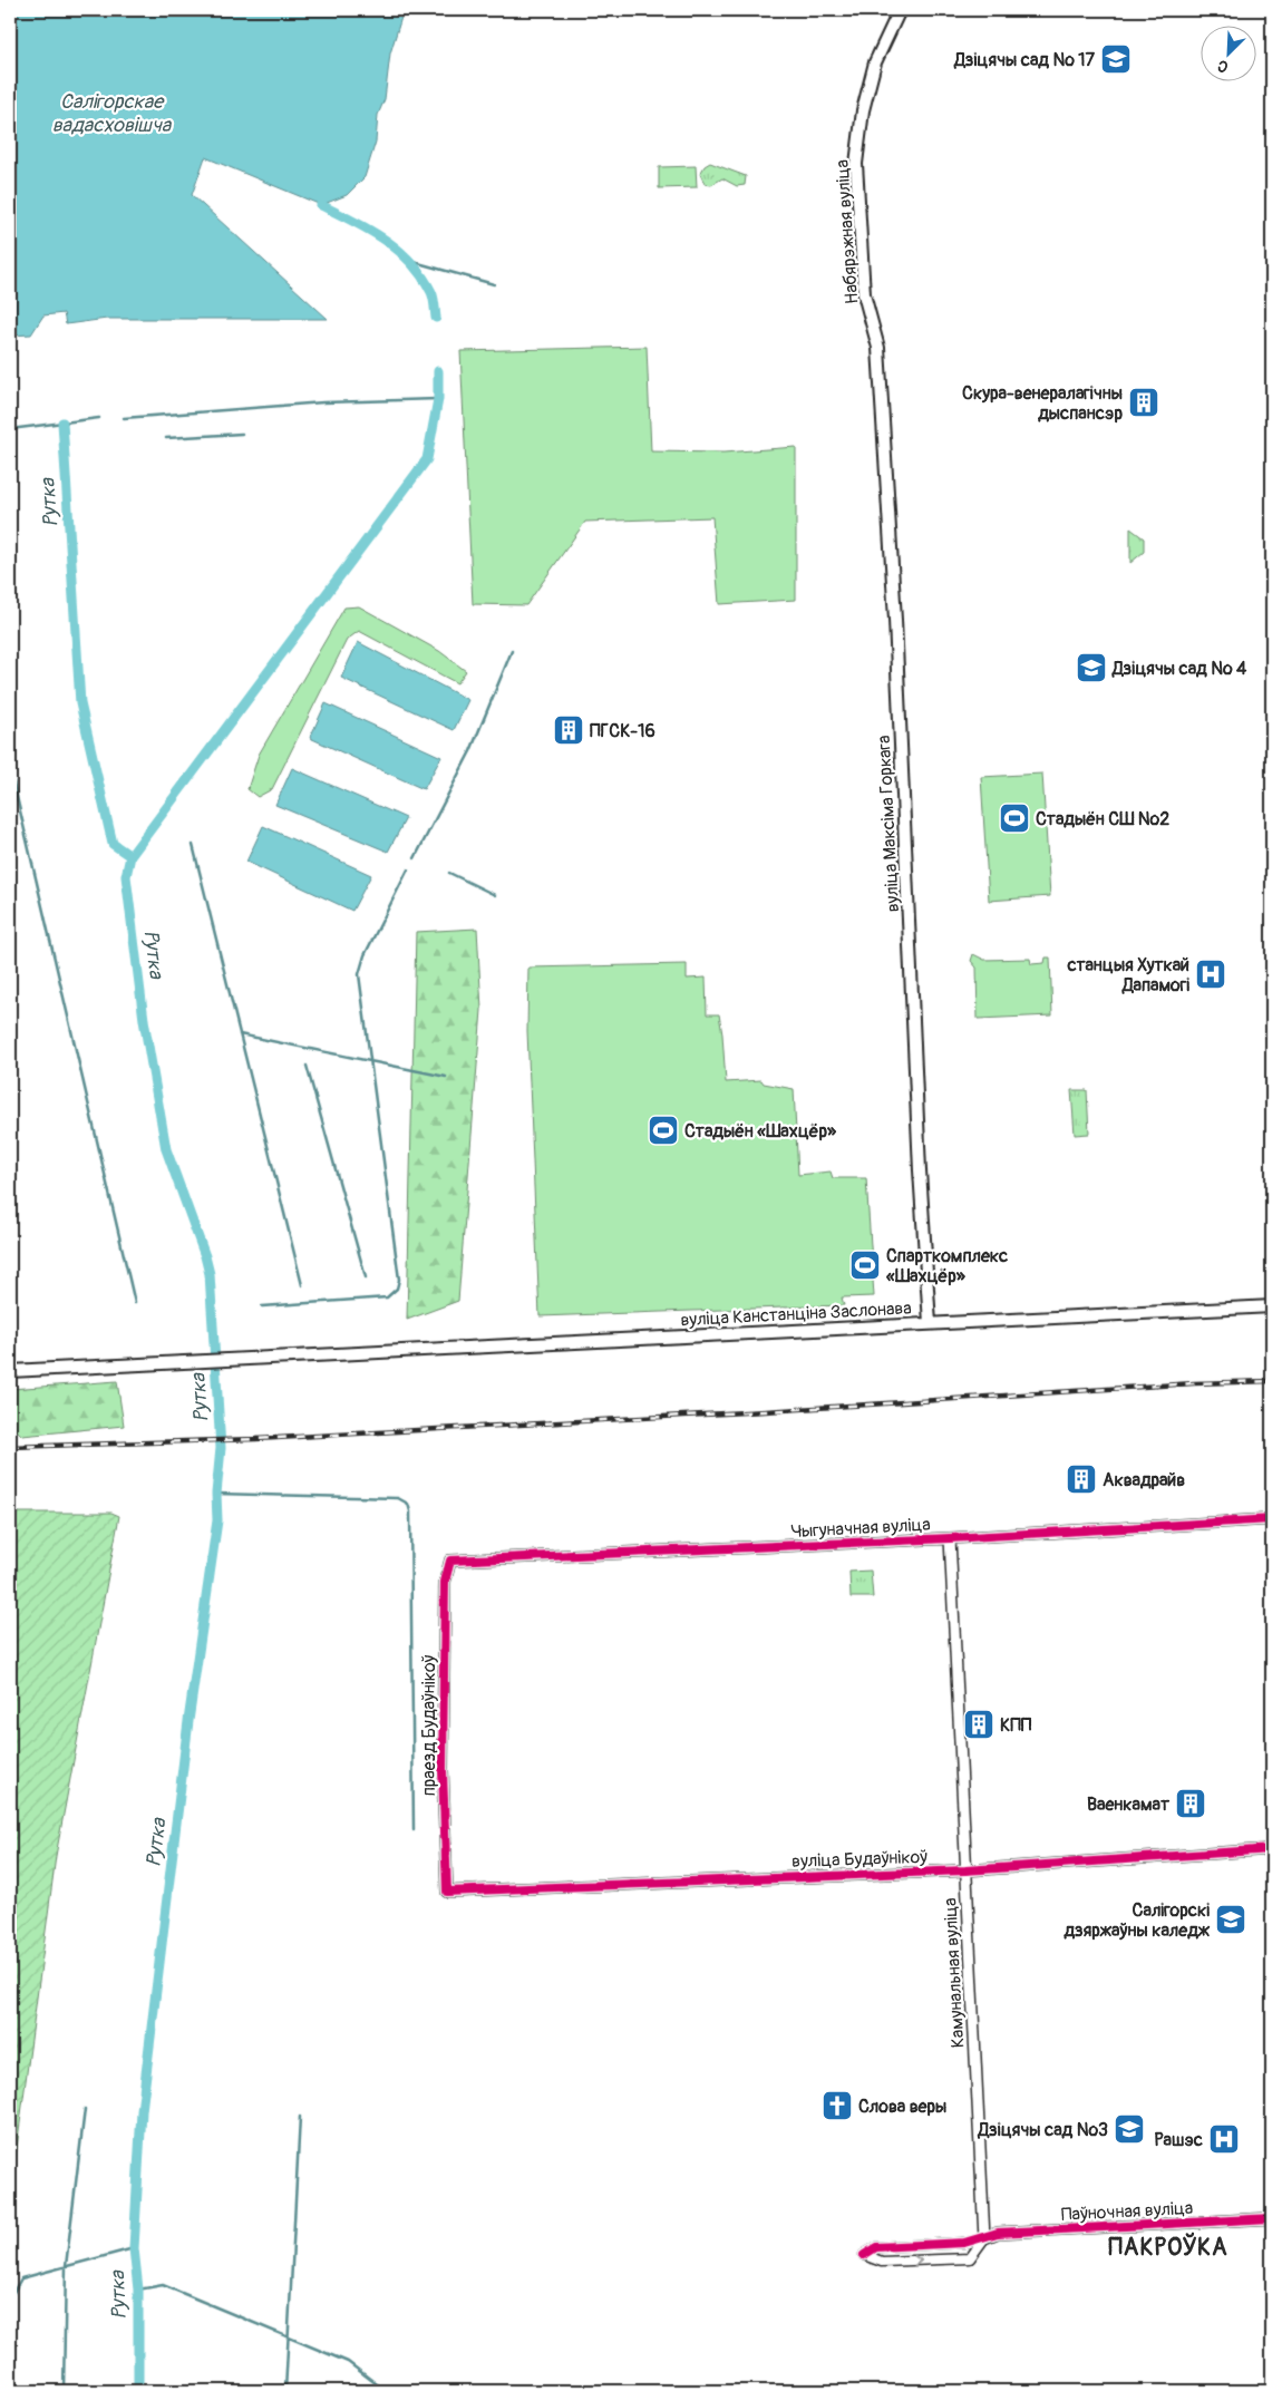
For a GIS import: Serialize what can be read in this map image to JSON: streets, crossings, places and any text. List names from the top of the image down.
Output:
{
  "streets": {
    "main road": ["Набярэжная вуліца", "вуліца Максіма Горкага", "вуліца Канстанціна Заслонава"],
    "street": [
      "Чыгуначная вуліца",
      "праезд Будаўнікоў",
      "вуліца Будаўнікоў",
      "Камунальная вуліца",
      "Паўночная вуліца"
    ]
  },
  "crossings": [
    ["Набярэжная вуліца", "вуліца Максіма Горкага"],
    ["вуліца Максіма Горкага", "вуліца Канстанціна Заслонава"],
    ["Чыгуначная вуліца", "праезд Будаўнікоў"],
    ["Чыгуначная вуліца", "Камунальная вуліца"],
    ["праезд Будаўнікоў", "вуліца Будаўнікоў"],
    ["вуліца Будаўнікоў", "Камунальная вуліца"],
    ["Камунальная вуліца", "Паўночная вуліца"]
  ],
  "districts": ["ПАКРОЎКА"],
  "water": ["Салігорскае вадасховішча", "Рутка"],
  "places": {
    "school or university": [
      "Дзіцячы сад № 17",
      "Дзіцячы сад № 4",
      "Салігорскі дзяржаўны каледж",
      "Дзіцячы сад №3"
    ],
    "building": [
      "Скура-венералагічны дыспансэр",
      "ПГСК-16",
      "Аквадрайв",
      "КПП",
      "Ваенкамат"
    ],
    "sports": ["Стадыён СШ №2", "Стадыён «Шахцёр»", "Спарткомплекс «Шахцёр»"],
    "hospital": ["станцыя Хуткай Дапамогі", "Рашэс"],
    "church": ["Слова веры"]
  },
  "north": "bottom left"
}
